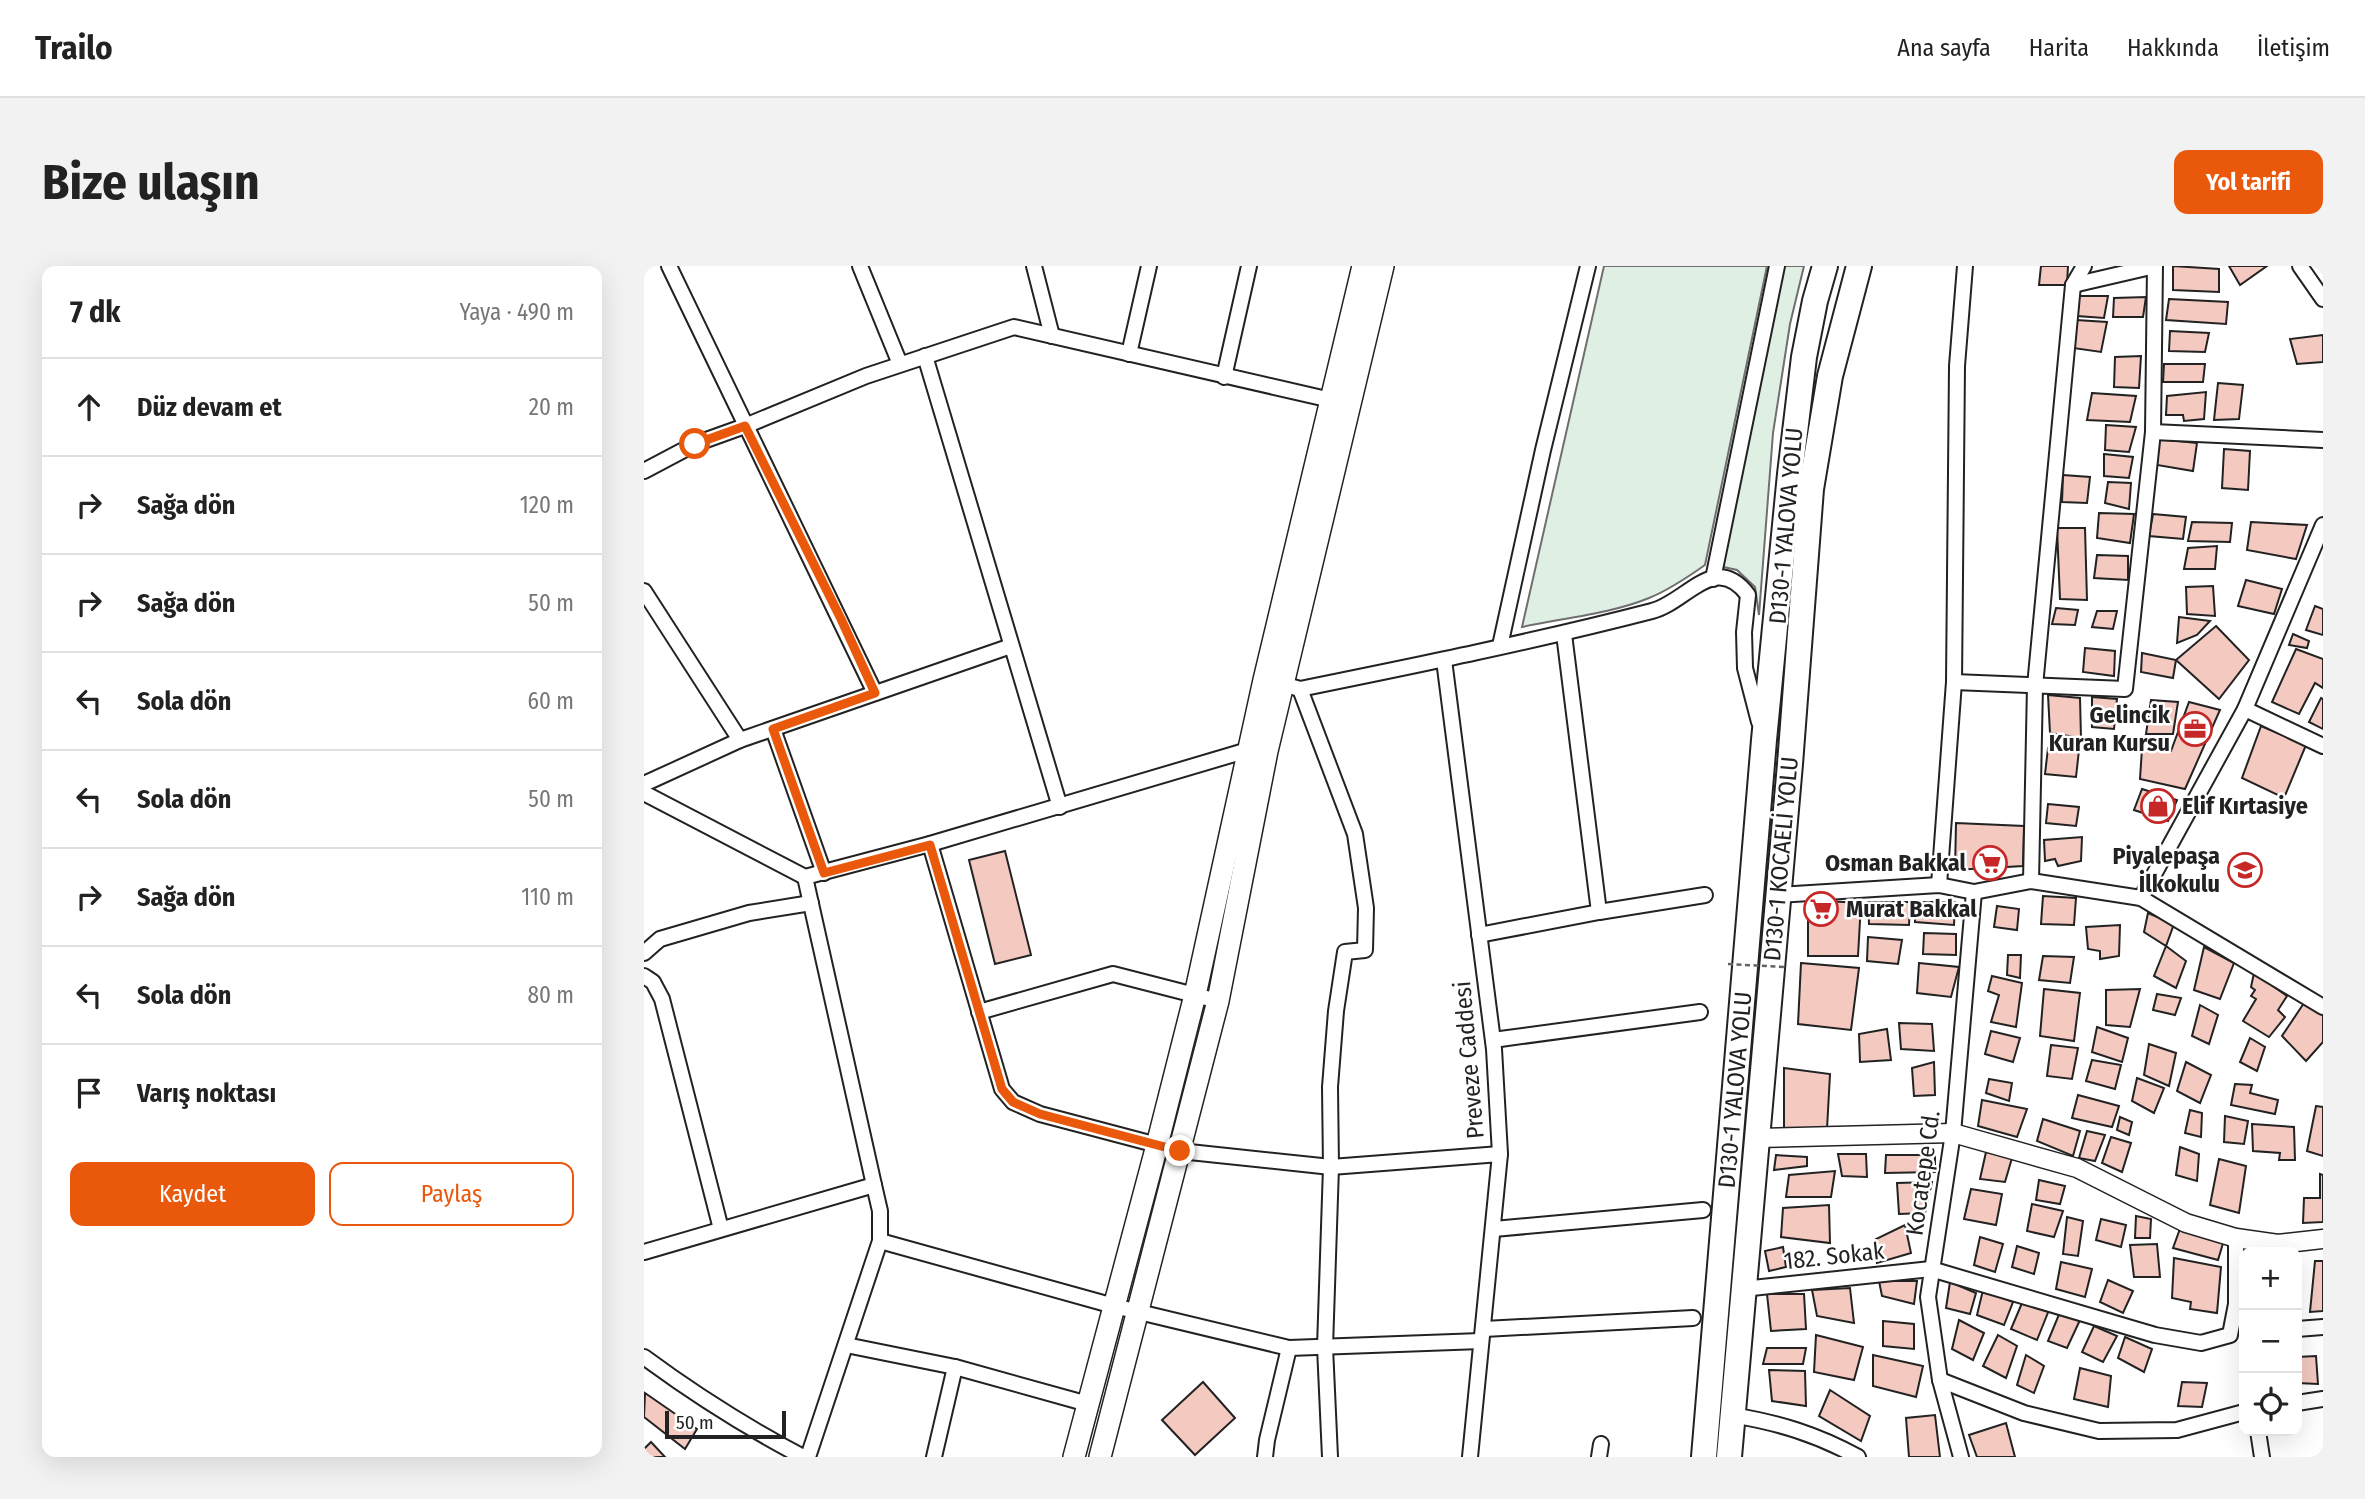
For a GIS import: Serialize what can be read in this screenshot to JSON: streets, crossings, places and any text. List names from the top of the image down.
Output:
{
  "streets": {
    "highway": ["D130-1 YALOVA YOLU", "D130-1 KOCAELİ YOLU"],
    "street": ["Preveze Caddesi", "Kocatepe Cd.", "182. Sokak"]
  },
  "crossings": [
    ["D130-1 KOCAELİ YOLU", "182. Sokak"],
    ["Kocatepe Cd.", "182. Sokak"]
  ],
  "places": {
    "office": ["Gelincik Kuran Kursu"],
    "shop": ["Elif Kırtasiye"],
    "supermarket": ["Osman Bakkal", "Murat Bakkal"],
    "school or university": ["Piyalepaşa İlkokulu"]
  },
  "scale_bar": "50 m",
  "page": {
    "header": "Trailo",
    "nav": [
      "Ana sayfa",
      "Harita",
      "Hakkında",
      "İletişim"
    ],
    "buttons": [
      "Yol tarifi",
      ["Kaydet", "Paylaş"]
    ],
    "title": "Bize ulaşın",
    "heading": ["7 dk", "Yaya · 490 m"],
    "list": [
      ["Düz devam et", "20 m"],
      ["Sağa dön", "120 m"],
      ["Sağa dön", "50 m"],
      ["Sola dön", "60 m"],
      ["Sola dön", "50 m"],
      ["Sağa dön", "110 m"],
      ["Sola dön", "80 m"],
      "Varış noktası"
    ],
    "map_buttons": ["+", "−"],
    "scale": "50 m"
  }
}
